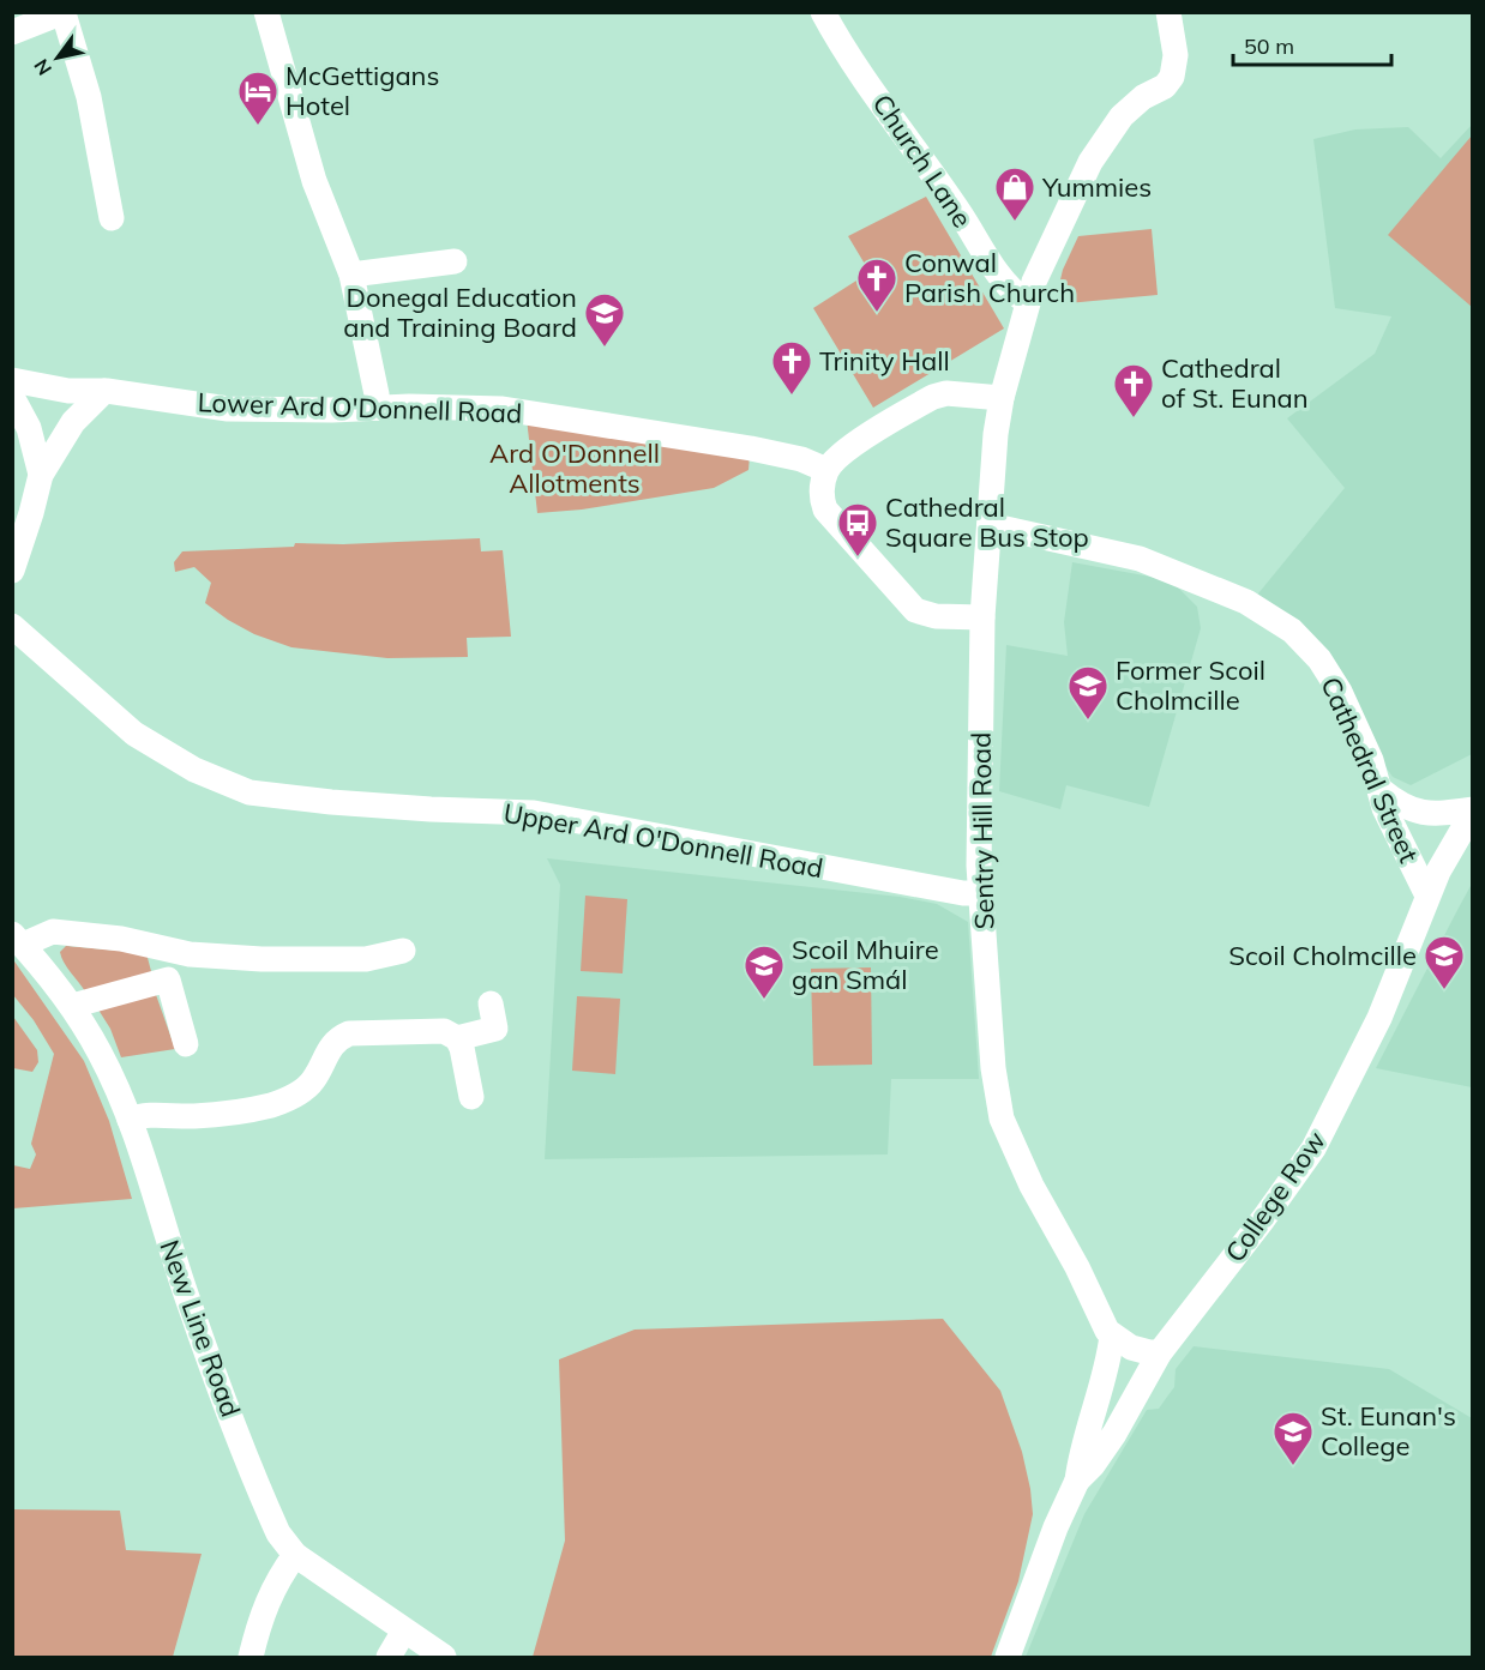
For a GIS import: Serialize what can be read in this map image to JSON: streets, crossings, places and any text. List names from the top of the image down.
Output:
{
  "streets": {
    "street": [
      "Church Lane",
      "Lower Ard O'Donnell Road",
      "Cathedral Street",
      "Sentry Hill Road",
      "Upper Ard O'Donnell Road",
      "College Row",
      "New Line Road"
    ]
  },
  "crossings": [
    ["Church Lane", "Sentry Hill Road"],
    ["Cathedral Street", "Sentry Hill Road"],
    ["Cathedral Street", "College Row"],
    ["Sentry Hill Road", "Upper Ard O'Donnell Road"],
    ["Sentry Hill Road", "College Row"]
  ],
  "parks": ["Ard O'Donnell Allotments"],
  "places": {
    "hotel": ["McGettigans Hotel"],
    "shop": ["Yummies"],
    "church": ["Conwal Parish Church", "Trinity Hall", "Cathedral of St. Eunan"],
    "school or university": [
      "Donegal Education and Training Board",
      "Former Scoil Cholmcille",
      "Scoil Cholmcille",
      "Scoil Mhuire gan Smál",
      "St. Eunan's College"
    ],
    "bus stop": ["Cathedral Square Bus Stop"]
  },
  "scale_bar": "50 m",
  "north": "bottom left"
}
